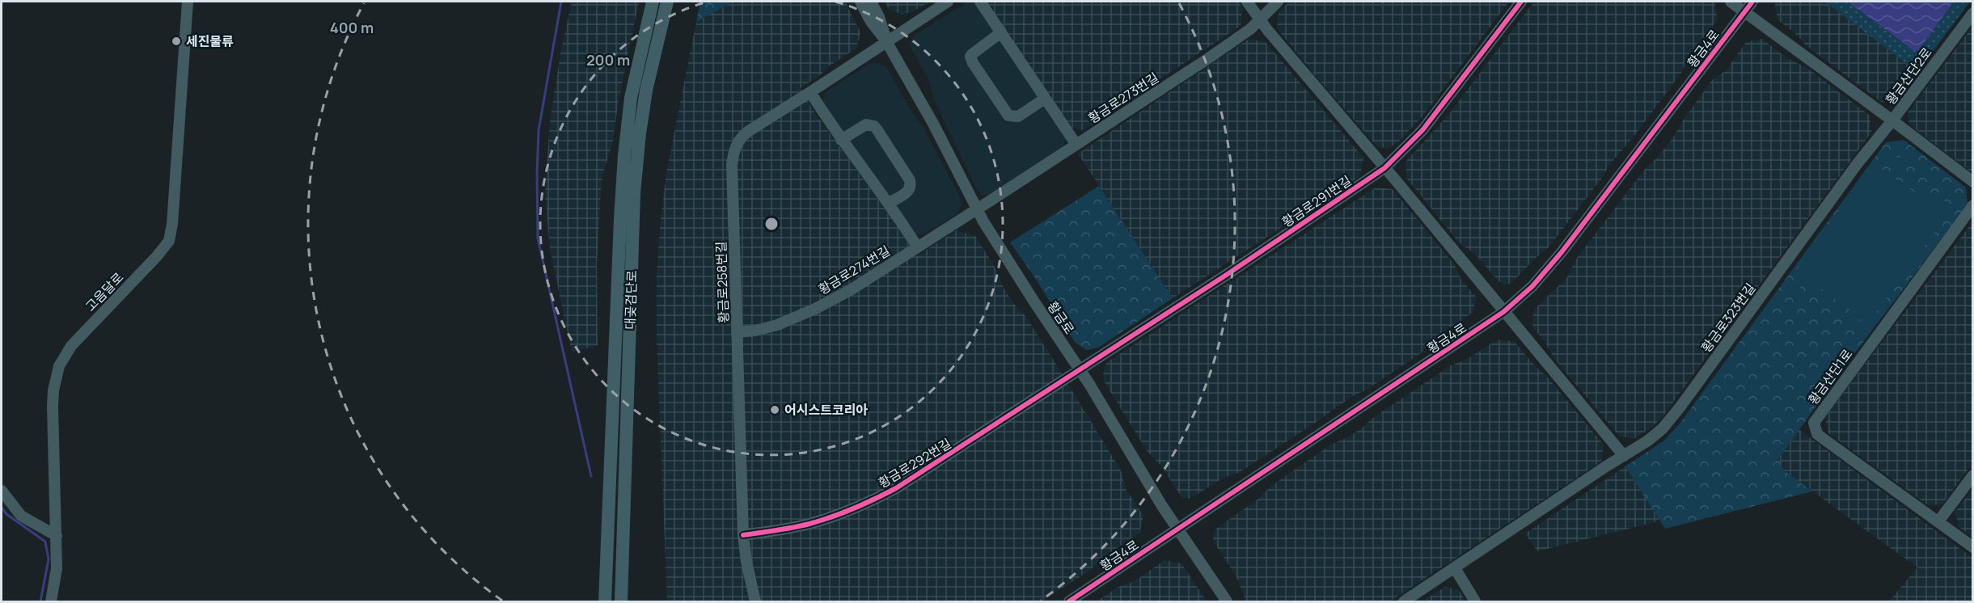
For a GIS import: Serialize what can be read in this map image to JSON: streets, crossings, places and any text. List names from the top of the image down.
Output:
{
  "streets": {
    "main road": ["대곶검단로"],
    "street": [
      "황금4로",
      "황금산단2로",
      "황금로273번길",
      "황금로291번길",
      "황금로274번길",
      "황금로258번길",
      "고음달로",
      "황금로",
      "황금로323번길",
      "황금산단1로",
      "황금로292번길"
    ]
  },
  "crossings": [
    ["황금4로", "황금로"],
    ["황금산단2로", "황금로323번길"],
    ["황금로273번길", "황금로274번길"],
    ["황금로273번길", "황금로"],
    ["황금로291번길", "황금로"],
    ["황금로291번길", "황금로292번길"],
    ["황금로274번길", "황금로258번길"],
    ["황금로274번길", "황금로"],
    ["황금로258번길", "황금로"],
    ["황금로258번길", "황금로292번길"],
    ["황금로", "황금로292번길"]
  ],
  "places": ["세진물류", "어시스트코리아"],
  "rings": ["400 m", "200 m"]
}
